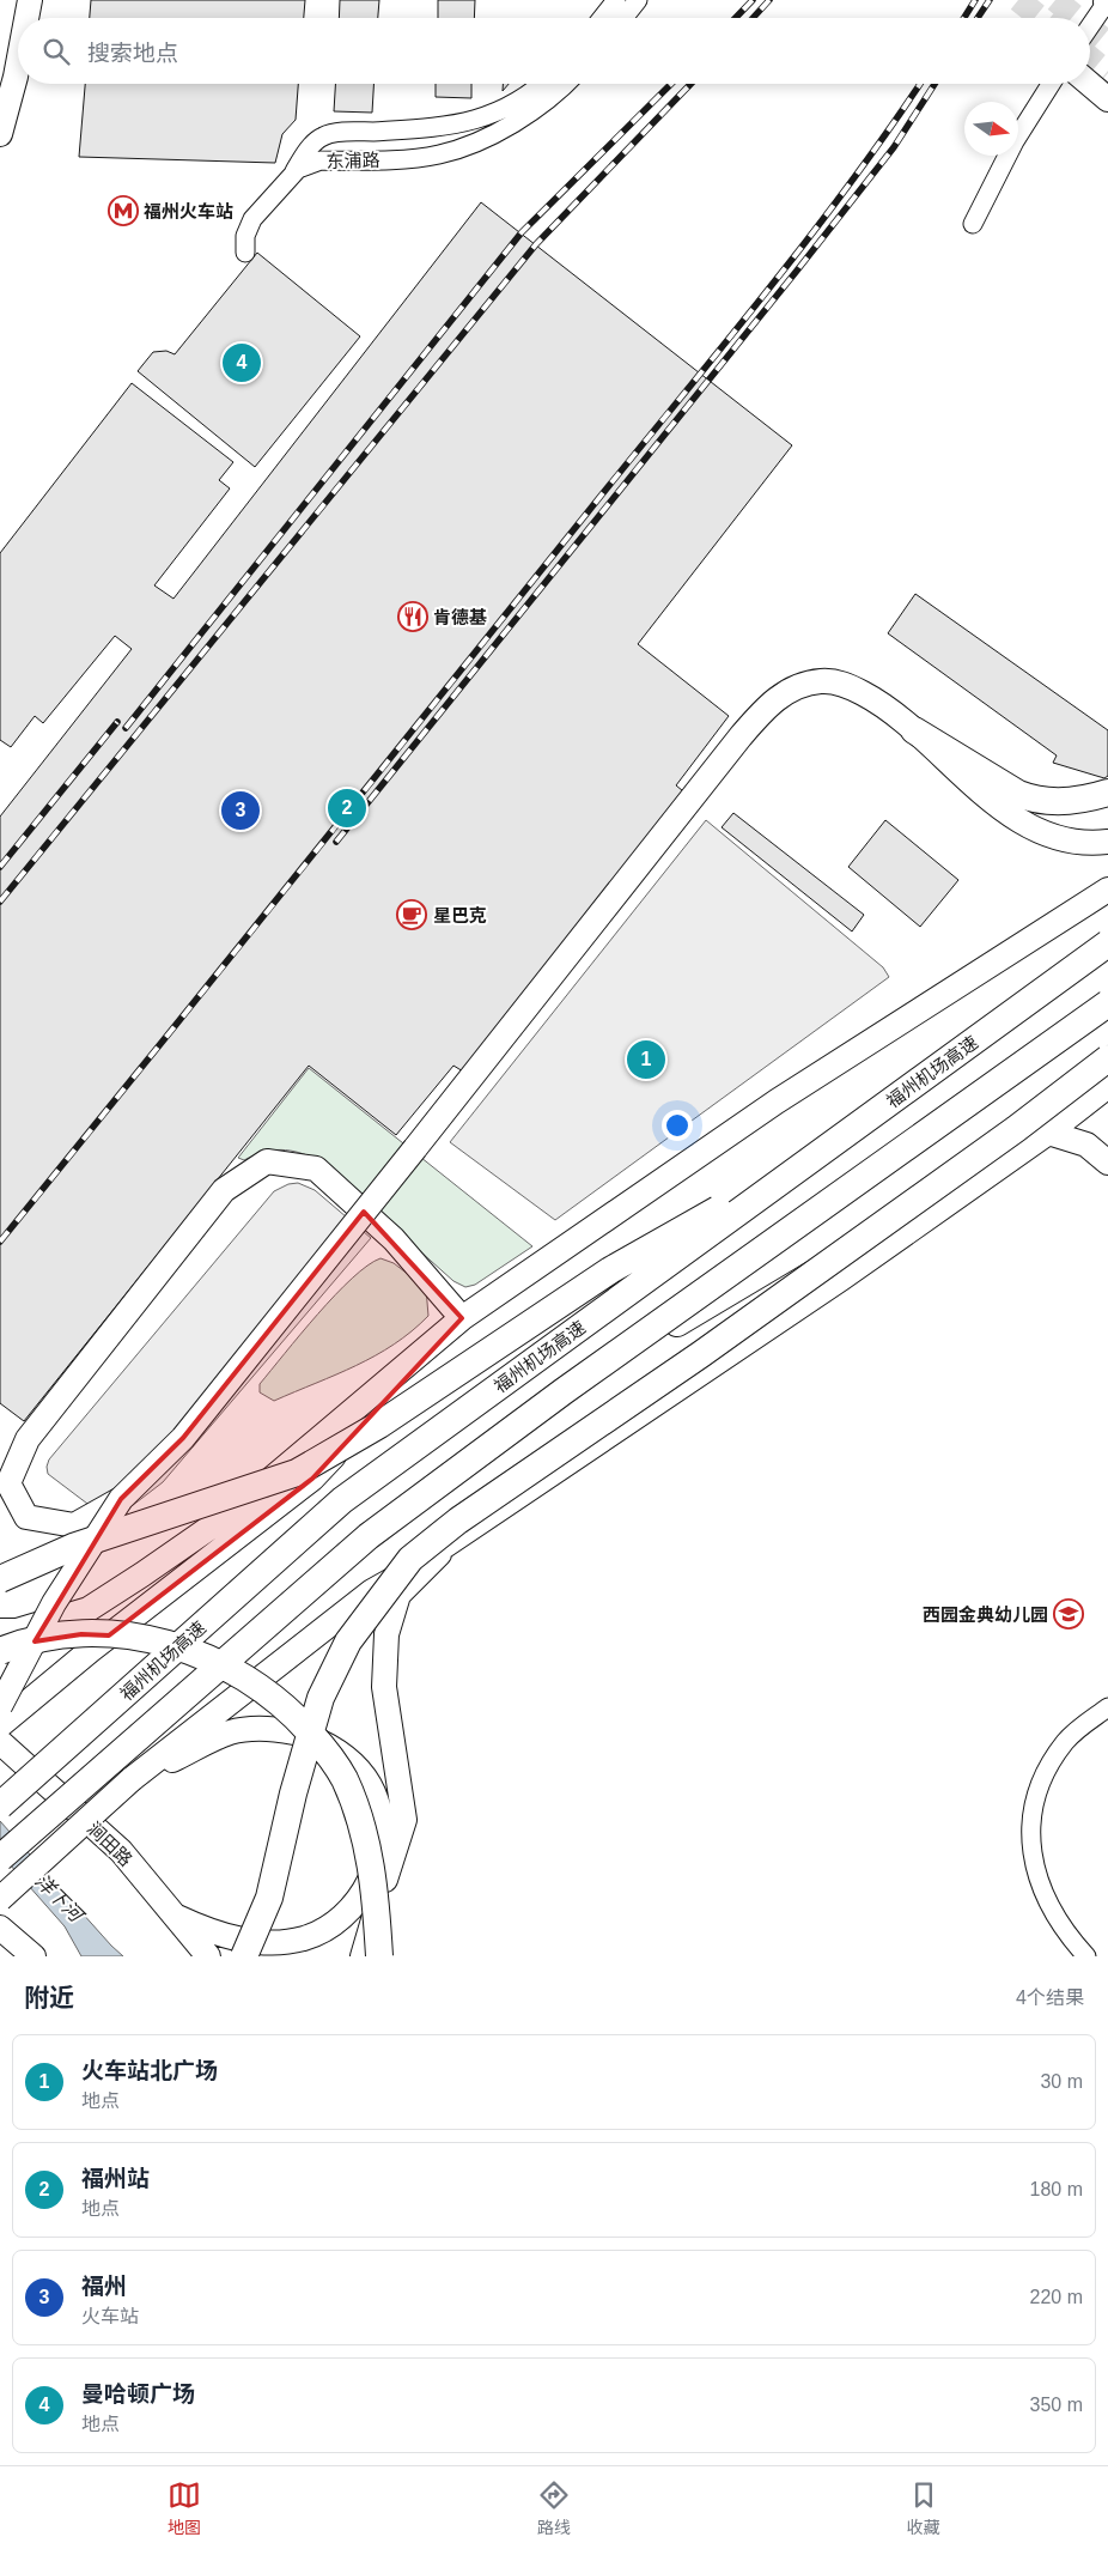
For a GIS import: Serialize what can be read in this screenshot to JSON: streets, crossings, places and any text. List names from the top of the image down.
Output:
{
  "streets": {
    "highway": ["福州机场高速"],
    "main road": ["涧田路"],
    "street": ["东浦路"]
  },
  "water": ["洋下河"],
  "places": {
    "metro station": ["福州火车站"],
    "restaurant": ["肯德基"],
    "cafe": ["星巴克"],
    "school or university": ["西园金典幼儿园"]
  },
  "north": "right",
  "page": {
    "search": "搜索地点",
    "pins": [
      "4",
      "2",
      "3",
      "1"
    ],
    "heading": ["附近", "4个结果"],
    "list": [
      {
        "mark": "1",
        "name": "火车站北广场",
        "note": "地点",
        "value": "30 m"
      },
      {
        "mark": "2",
        "name": "福州站",
        "note": "地点",
        "value": "180 m"
      },
      {
        "mark": "3",
        "name": "福州",
        "note": "火车站",
        "value": "220 m"
      },
      {
        "mark": "4",
        "name": "曼哈顿广场",
        "note": "地点",
        "value": "350 m"
      }
    ],
    "nav": ["地图", "路线", "收藏"]
  }
}
